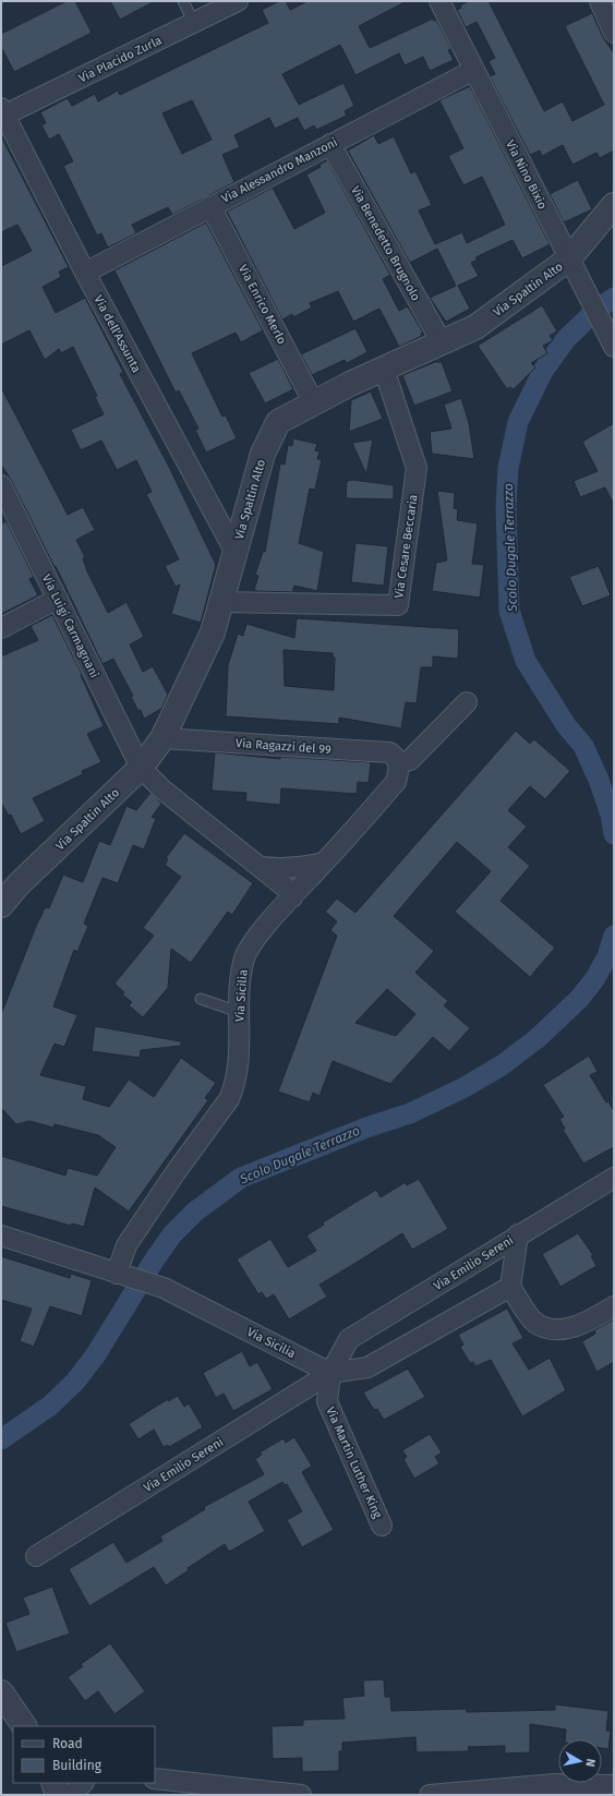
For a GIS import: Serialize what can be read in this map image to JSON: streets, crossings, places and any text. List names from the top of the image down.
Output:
{
  "streets": {
    "street": [
      "Via Placido Zurla",
      "Via Alessandro Manzoni",
      "Via Nino Bixio",
      "Via Benedetto Brugnolo",
      "Via Spaltin Alto",
      "Via Enrico Merlo",
      "Via dell'Assunta",
      "Via Cesare Beccaria",
      "Via Luigi Carmagnani",
      "Via Ragazzi del 99",
      "Via Sicilia",
      "Via Emilio Sereni",
      "Via Martin Luther King"
    ]
  },
  "crossings": [
    ["Via Placido Zurla", "Via dell'Assunta"],
    ["Via Alessandro Manzoni", "Via Nino Bixio"],
    ["Via Alessandro Manzoni", "Via Benedetto Brugnolo"],
    ["Via Alessandro Manzoni", "Via Enrico Merlo"],
    ["Via Alessandro Manzoni", "Via dell'Assunta"],
    ["Via Nino Bixio", "Via Spaltin Alto"],
    ["Via Benedetto Brugnolo", "Via Spaltin Alto"],
    ["Via Spaltin Alto", "Via Enrico Merlo"],
    ["Via Spaltin Alto", "Via dell'Assunta"],
    ["Via Spaltin Alto", "Via Cesare Beccaria"],
    ["Via Spaltin Alto", "Via Luigi Carmagnani"],
    ["Via Spaltin Alto", "Via Ragazzi del 99"],
    ["Via Sicilia", "Via Emilio Sereni"],
    ["Via Sicilia", "Via Martin Luther King"],
    ["Via Emilio Sereni", "Via Martin Luther King"]
  ],
  "water": ["Scolo Dugale Terrazzo"],
  "legend": ["Road", "Building"],
  "north": "right"
}
